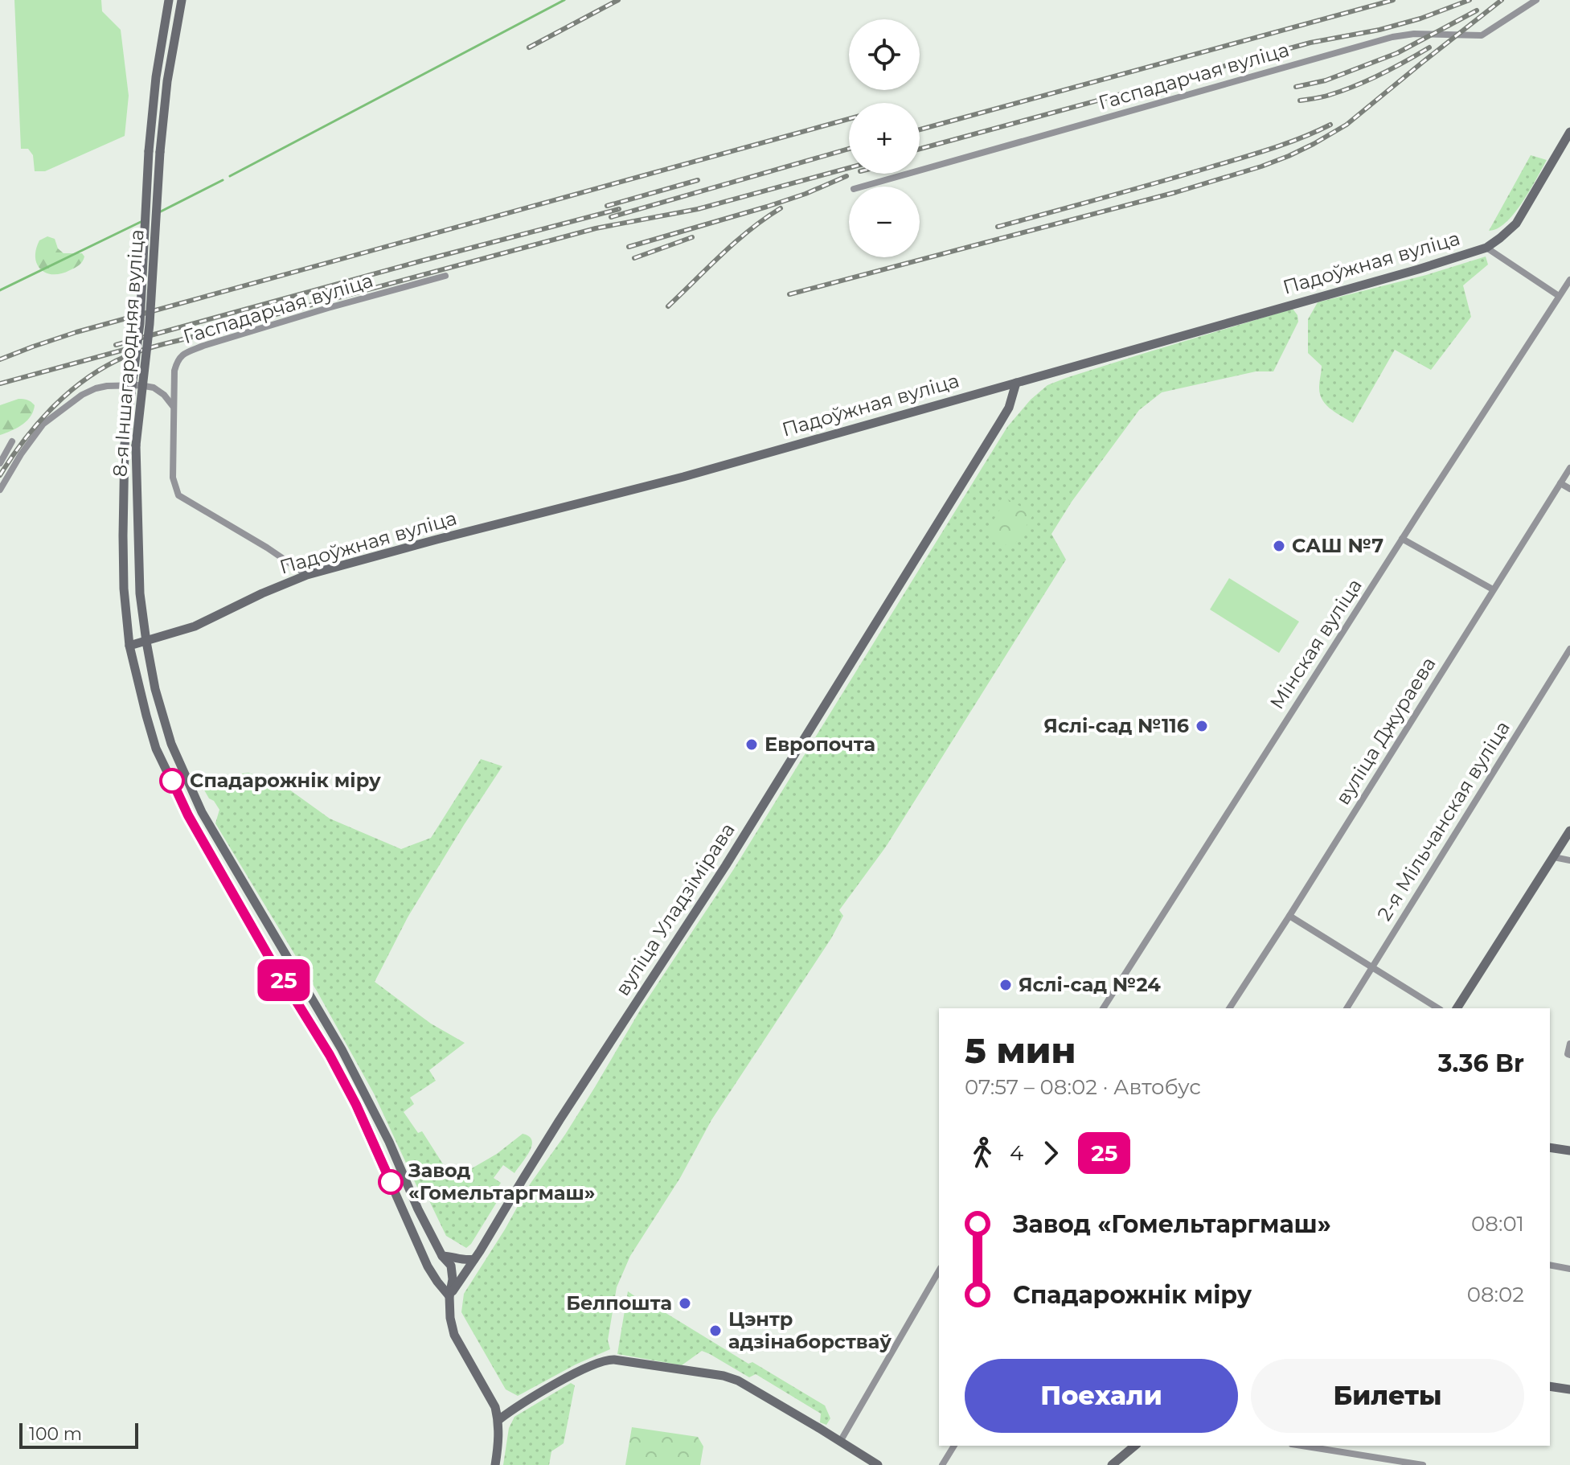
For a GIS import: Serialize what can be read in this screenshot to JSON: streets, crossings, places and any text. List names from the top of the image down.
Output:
{
  "streets": {
    "main road": ["Падоўжная вуліца", "8-я Іншагародняя вуліца", "вуліца Уладзімірава"],
    "street": [
      "Гаспадарчая вуліца",
      "Мінская вуліца",
      "вуліца Джураева",
      "2-я Мільчанская вуліца"
    ]
  },
  "crossings": [
    ["Гаспадарчая вуліца", "Падоўжная вуліца"],
    ["Падоўжная вуліца", "8-я Іншагародняя вуліца"],
    ["Падоўжная вуліца", "вуліца Уладзімірава"],
    ["8-я Іншагародняя вуліца", "вуліца Уладзімірава"]
  ],
  "places": [
    "САШ №7",
    "Яслі-сад №116",
    "Европочта",
    "Спадарожнік міру",
    "Яслі-сад №24",
    "Завод «Гомельтаргмаш»",
    "Белпошта",
    "Цэнтр адзінаборстваў"
  ],
  "lines": ["bus line 25"],
  "scale_bar": "100 m",
  "page": {
    "on_map": "25",
    "map_buttons": ["+", "−"],
    "heading": ["5 мин", "07:57 – 08:02 · Автобус", "3.36 Br"],
    "legs": ["4", "25"],
    "list": [
      {
        "name": "Завод «Гомельтаргмаш»",
        "value": "08:01"
      },
      {
        "name": "Спадарожнік міру",
        "value": "08:02"
      }
    ],
    "buttons": ["Поехали", "Билеты"],
    "scale": "100 m"
  }
}
